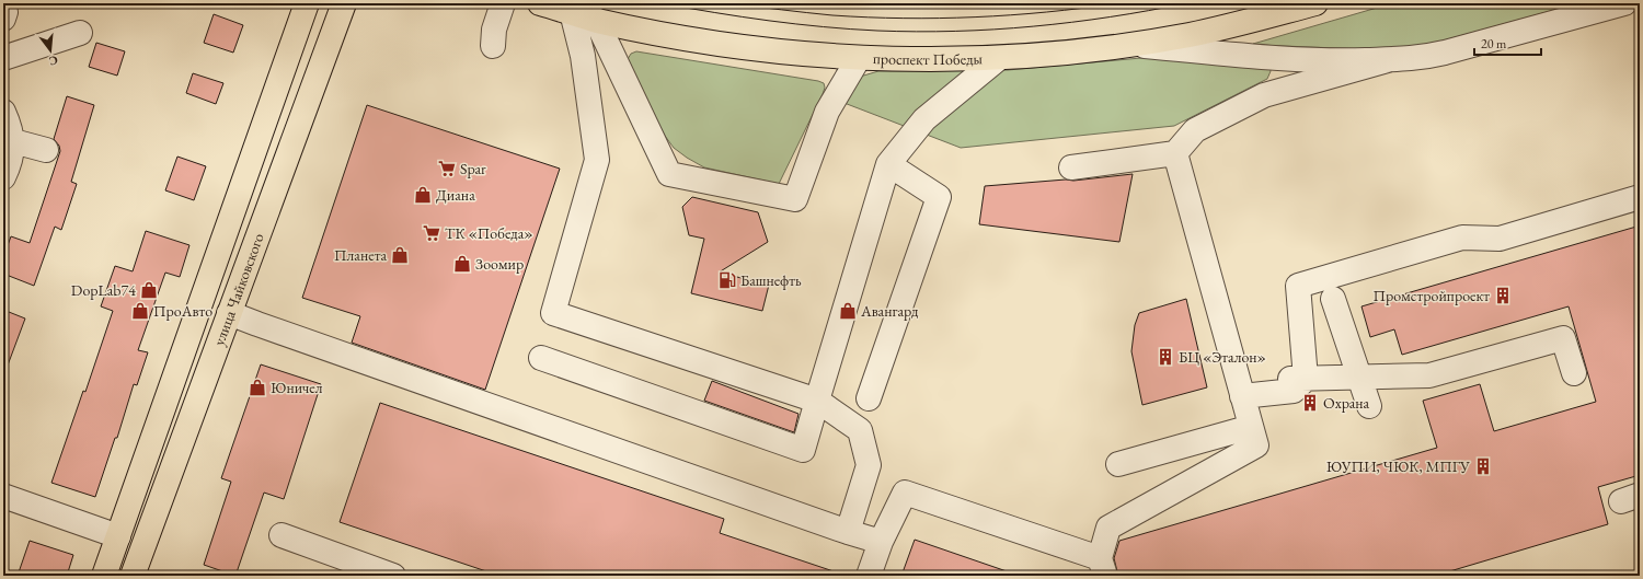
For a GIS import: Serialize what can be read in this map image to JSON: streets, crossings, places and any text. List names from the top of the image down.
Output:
{
  "streets": {
    "main road": ["проспект Победы", "улица Чайковского"]
  },
  "places": {
    "supermarket": ["Spar", "ТК «Победа»"],
    "shop": [
      "Диана",
      "Планета",
      "Зоомир",
      "DopLab74",
      "ПроАвто",
      "Авангард",
      "Юничел"
    ],
    "fuel station": ["Башнефть"],
    "building": [
      "Промстройпроект",
      "БЦ «Эталон»",
      "Охрана",
      "ЮУПИ, ЧЮК, МПГУ"
    ]
  },
  "scale_bar": "20 m",
  "north": "bottom"
}
